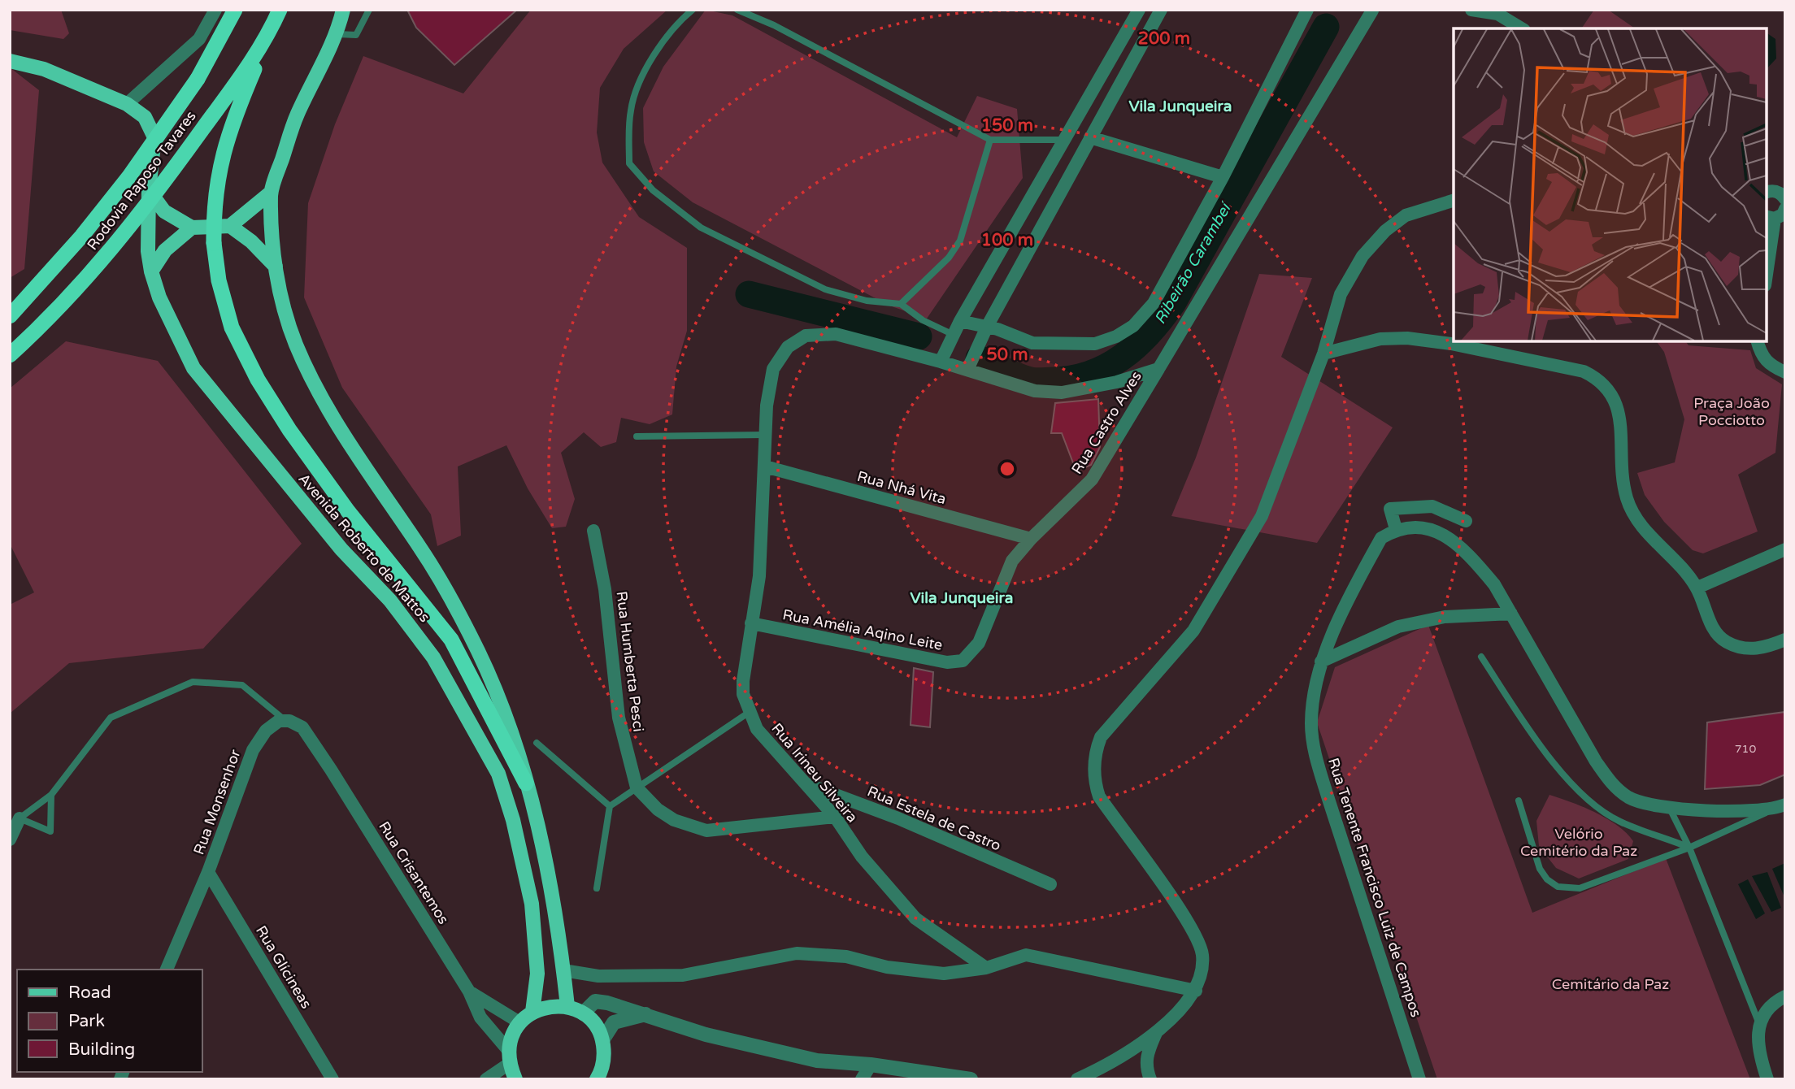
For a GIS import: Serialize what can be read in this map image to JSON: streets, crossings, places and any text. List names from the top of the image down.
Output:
{
  "streets": {
    "highway": ["Rodovia Raposo Tavares"],
    "main road": ["Avenida Roberto de Mattos"],
    "street": [
      "Rua Castro Alves",
      "Rua Nhá Vita",
      "Rua Amélia Aqino Leite",
      "Rua Humberta Pesci",
      "Rua Irineu Silveira",
      "Rua Monsenhor",
      "Rua Estela de Castro",
      "Rua Crisantemos",
      "Rua Tenente Francisco Luiz de Campos",
      "Rua Glícineas"
    ]
  },
  "crossings": [
    ["Rua Castro Alves", "Rua Nhá Vita"],
    ["Rua Castro Alves", "Rua Amélia Aqino Leite"],
    ["Rua Castro Alves", "Rua Irineu Silveira"],
    ["Rua Nhá Vita", "Rua Amélia Aqino Leite"],
    ["Rua Nhá Vita", "Rua Irineu Silveira"],
    ["Rua Amélia Aqino Leite", "Rua Irineu Silveira"],
    ["Rua Irineu Silveira", "Rua Estela de Castro"],
    ["Rua Monsenhor", "Rua Crisantemos"],
    ["Rua Monsenhor", "Rua Glícineas"]
  ],
  "districts": ["Vila Junqueira", "Vila Junqueira"],
  "water": ["Ribeirão Carambeí"],
  "parks": ["Praça João Pocciotto", "Velório Cemitério da Paz", "Cemitário da Paz"],
  "house_numbers": ["710"],
  "legend": ["Road", "Park", "Building"],
  "rings": [
    "200 m",
    "150 m",
    "100 m",
    "50 m"
  ]
}
